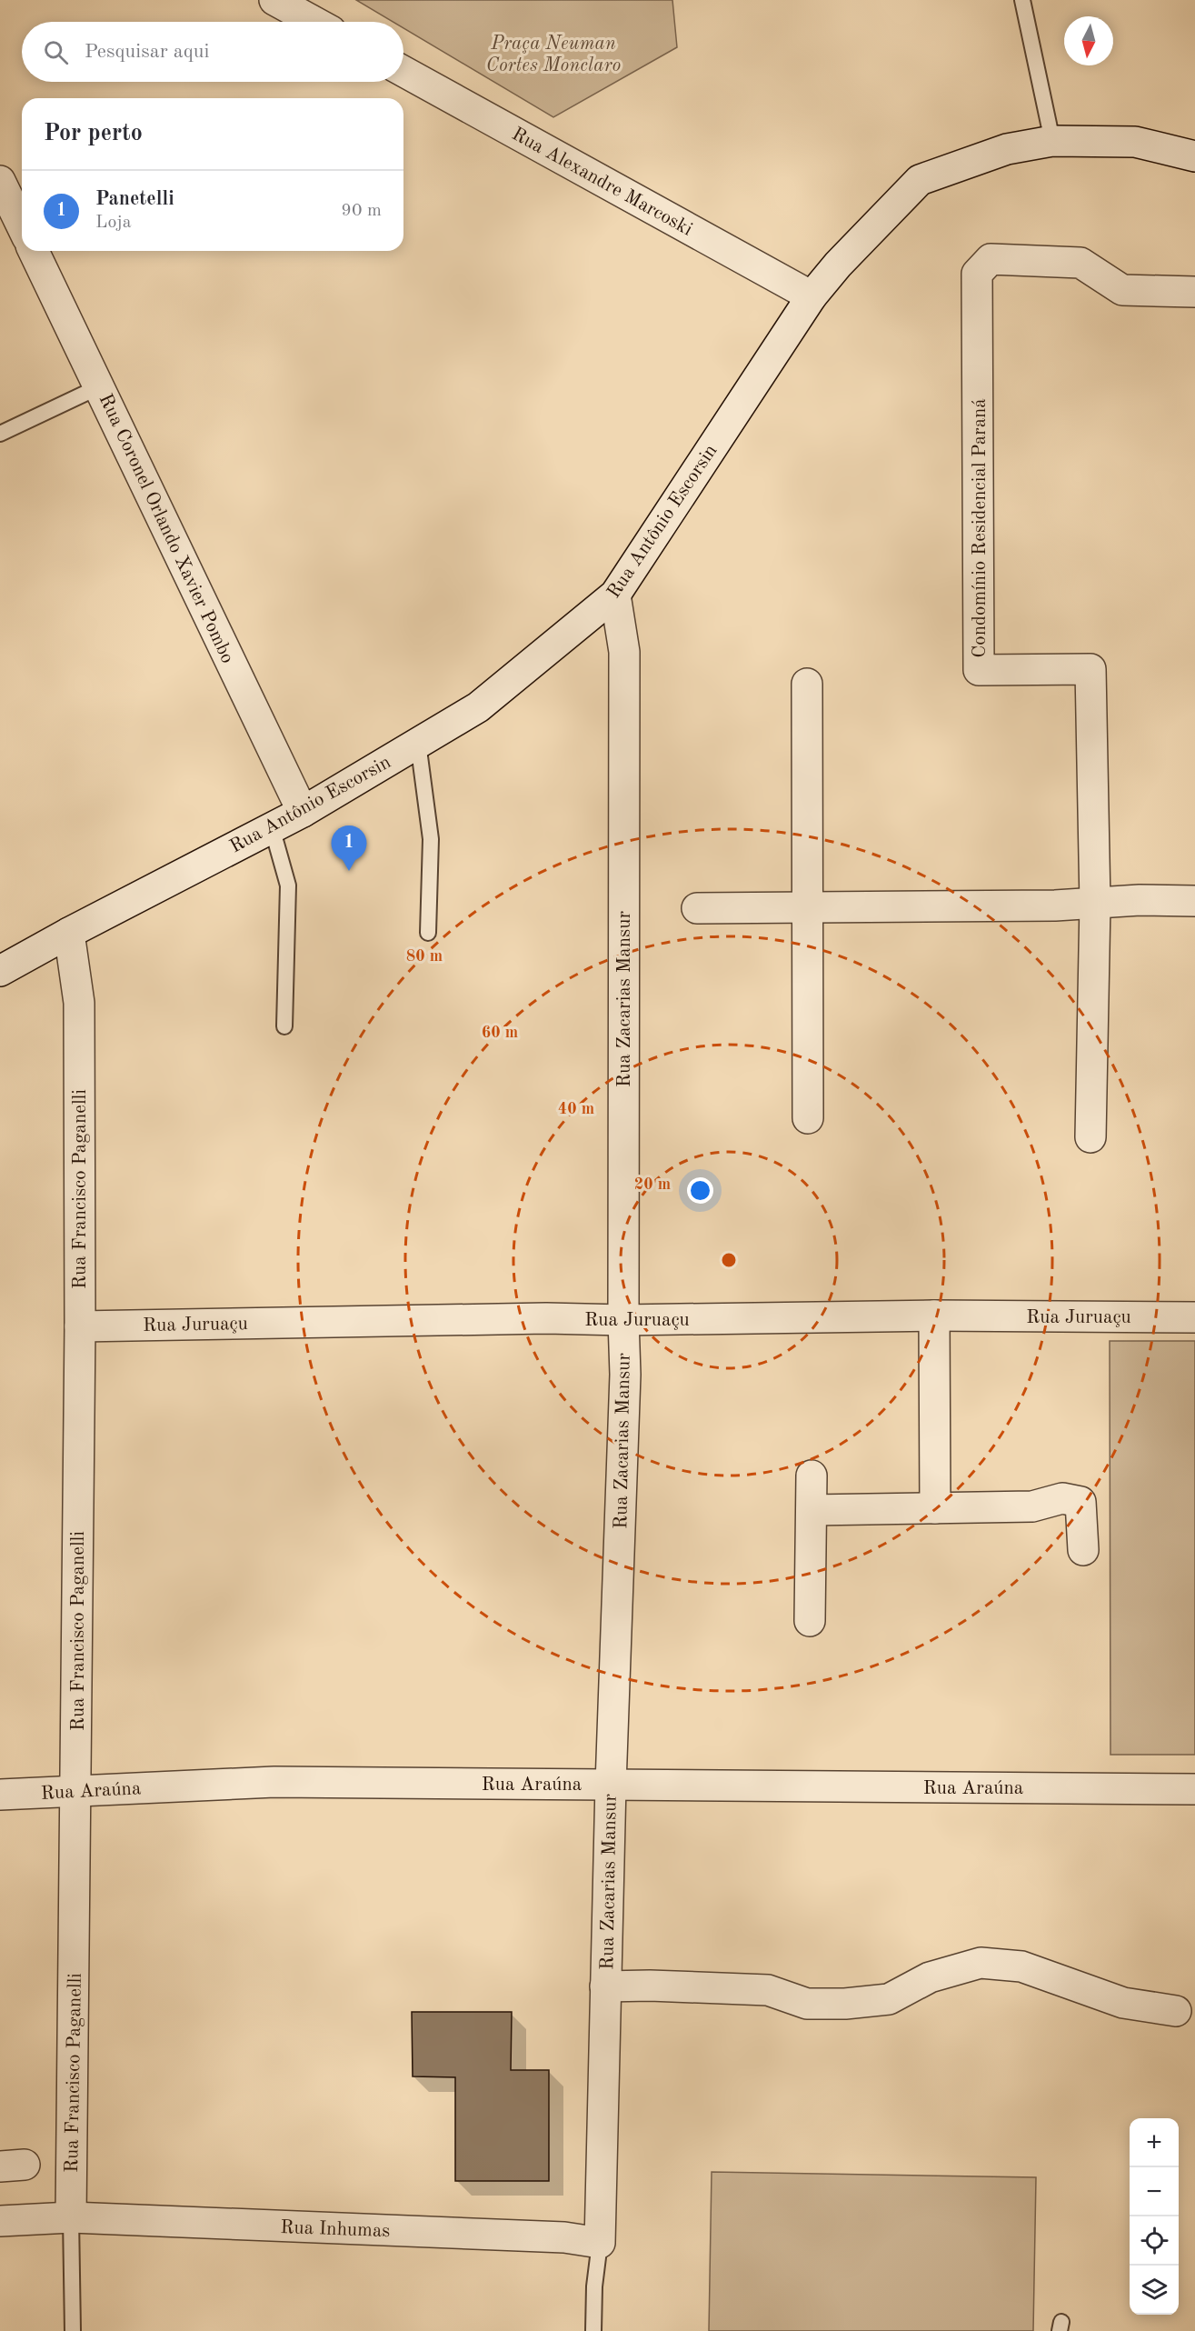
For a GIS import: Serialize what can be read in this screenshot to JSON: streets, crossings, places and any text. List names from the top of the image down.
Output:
{
  "streets": {
    "street": [
      "Rua Alexandre Marcoski",
      "Rua Antônio Escorsin",
      "Rua Coronel Orlando Xavier Pombo",
      "Condomínio Residencial Paraná",
      "Rua Zacarias Mansur",
      "Rua Francisco Paganelli",
      "Rua Juruaçu",
      "Rua Araúna",
      "Rua Inhumas"
    ]
  },
  "crossings": [
    ["Rua Alexandre Marcoski", "Rua Antônio Escorsin"],
    ["Rua Antônio Escorsin", "Rua Coronel Orlando Xavier Pombo"],
    ["Rua Antônio Escorsin", "Rua Zacarias Mansur"],
    ["Rua Antônio Escorsin", "Rua Francisco Paganelli"],
    ["Rua Zacarias Mansur", "Rua Juruaçu"],
    ["Rua Zacarias Mansur", "Rua Araúna"],
    ["Rua Zacarias Mansur", "Rua Inhumas"],
    ["Rua Francisco Paganelli", "Rua Juruaçu"],
    ["Rua Francisco Paganelli", "Rua Araúna"],
    ["Rua Francisco Paganelli", "Rua Inhumas"]
  ],
  "parks": ["Praça Neuman Cortes Monclaro"],
  "north": "bottom",
  "page": {
    "search": "Pesquisar aqui",
    "heading": "Por perto",
    "list": [
      {
        "mark": "1",
        "name": "Panetelli",
        "note": "Loja",
        "value": "90 m"
      }
    ],
    "pins": "1",
    "map_buttons": ["+", "−"]
  },
  "rings": [
    "80 m",
    "60 m",
    "40 m",
    "20 m"
  ]
}
